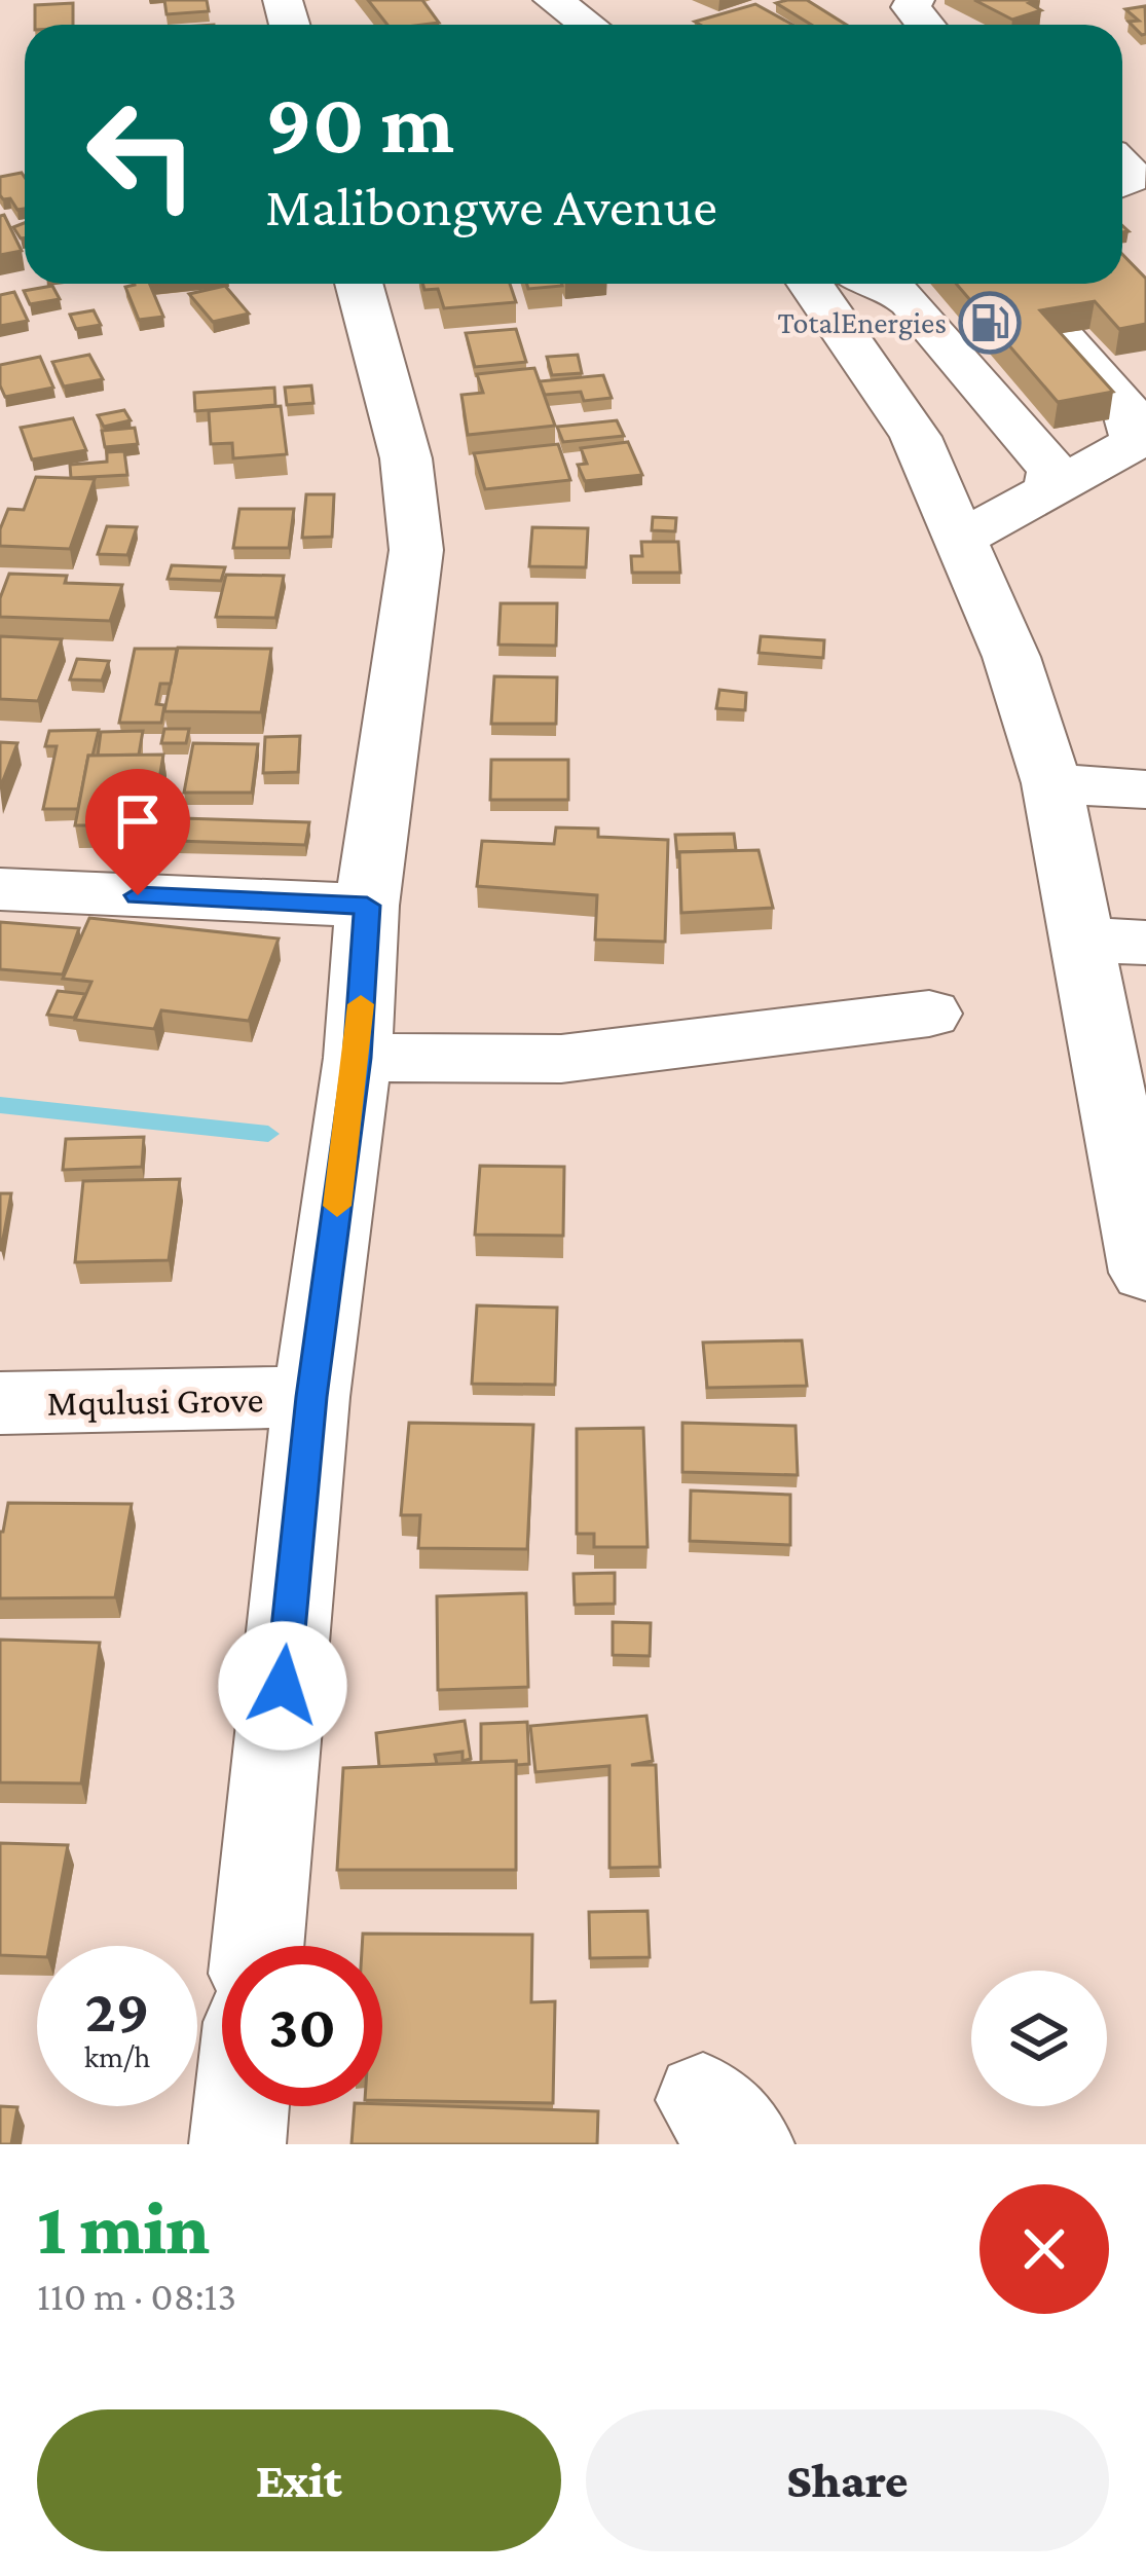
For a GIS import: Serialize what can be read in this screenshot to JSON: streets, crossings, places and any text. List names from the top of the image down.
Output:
{
  "streets": {
    "street": ["Mqulusi Grove"]
  },
  "places": {
    "fuel station": ["TotalEnergies"]
  },
  "page": {
    "turn": ["90 m", "Malibongwe Avenue"],
    "speed": "29 km/h",
    "limit": "30",
    "heading": ["1 min", "110 m · 08:13"],
    "buttons": ["Exit", "Share"]
  }
}
